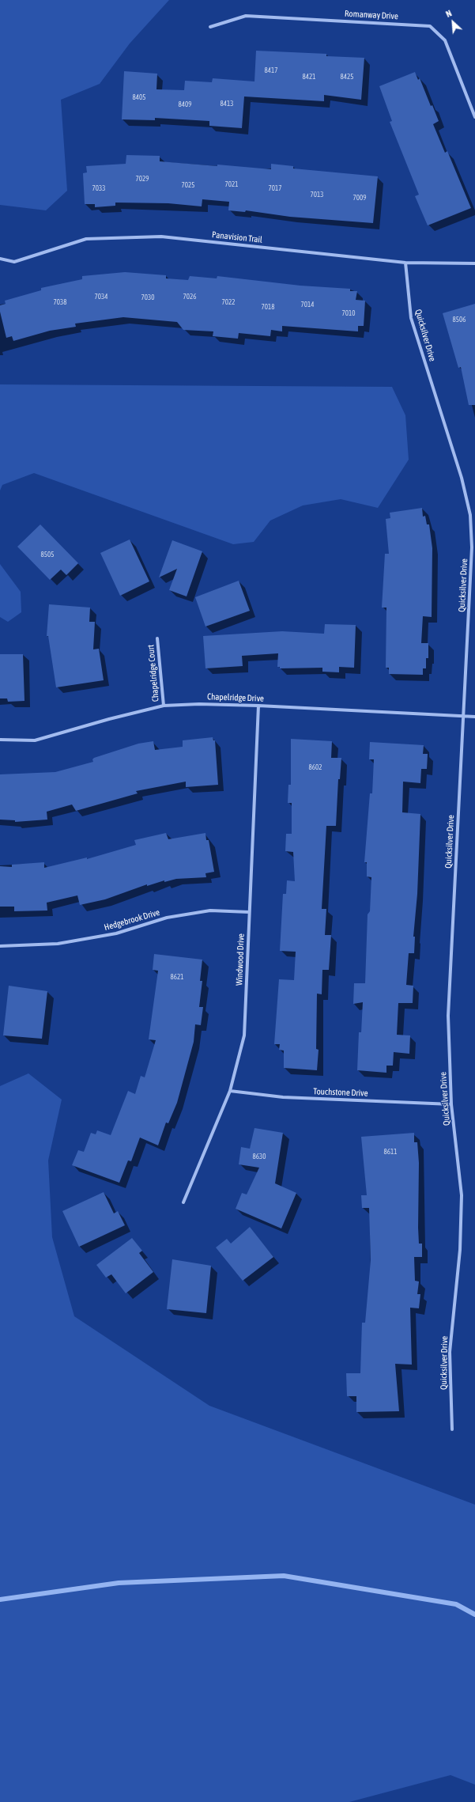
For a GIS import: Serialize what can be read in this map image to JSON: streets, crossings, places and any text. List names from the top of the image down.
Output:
{
  "streets": {
    "street": [
      "Romanway Drive",
      "Panavision Trail",
      "Quicksilver Drive",
      "Chapelridge Court",
      "Chapelridge Drive",
      "Hedgebrook Drive",
      "Windwood Drive",
      "Touchstone Drive"
    ]
  },
  "crossings": [
    ["Panavision Trail", "Quicksilver Drive"],
    ["Quicksilver Drive", "Chapelridge Drive"],
    ["Quicksilver Drive", "Touchstone Drive"],
    ["Chapelridge Court", "Chapelridge Drive"],
    ["Chapelridge Drive", "Windwood Drive"],
    ["Hedgebrook Drive", "Windwood Drive"],
    ["Windwood Drive", "Touchstone Drive"]
  ],
  "house_numbers": [
    "8417",
    "8421",
    "8425",
    "8405",
    "8413",
    "8409",
    "7029",
    "7021",
    "7025",
    "7033",
    "7017",
    "7013",
    "7009",
    "7034",
    "7026",
    "7030",
    "7038",
    "7022",
    "7014",
    "7018",
    "7010",
    "8506",
    "8505",
    "8602",
    "8621",
    "8611",
    "8630"
  ],
  "north": "top left"
}
